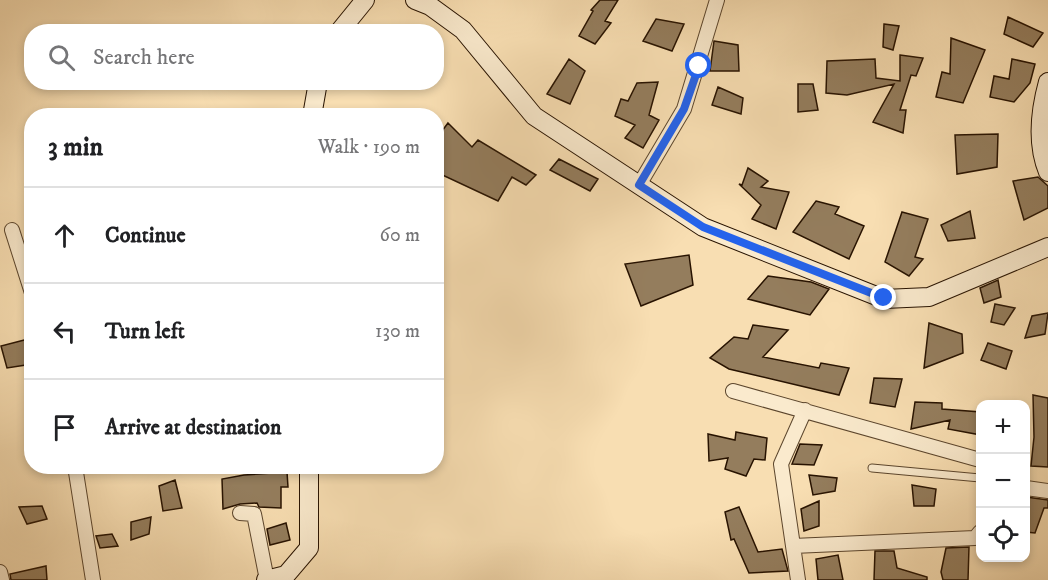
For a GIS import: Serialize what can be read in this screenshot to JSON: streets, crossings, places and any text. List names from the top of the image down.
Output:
{
  "page": {
    "search": "Search here",
    "heading": ["3 min", "Walk · 190 m"],
    "list": [
      ["Continue", "60 m"],
      ["Turn left", "130 m"],
      "Arrive at destination"
    ],
    "map_buttons": ["+", "−"]
  }
}
